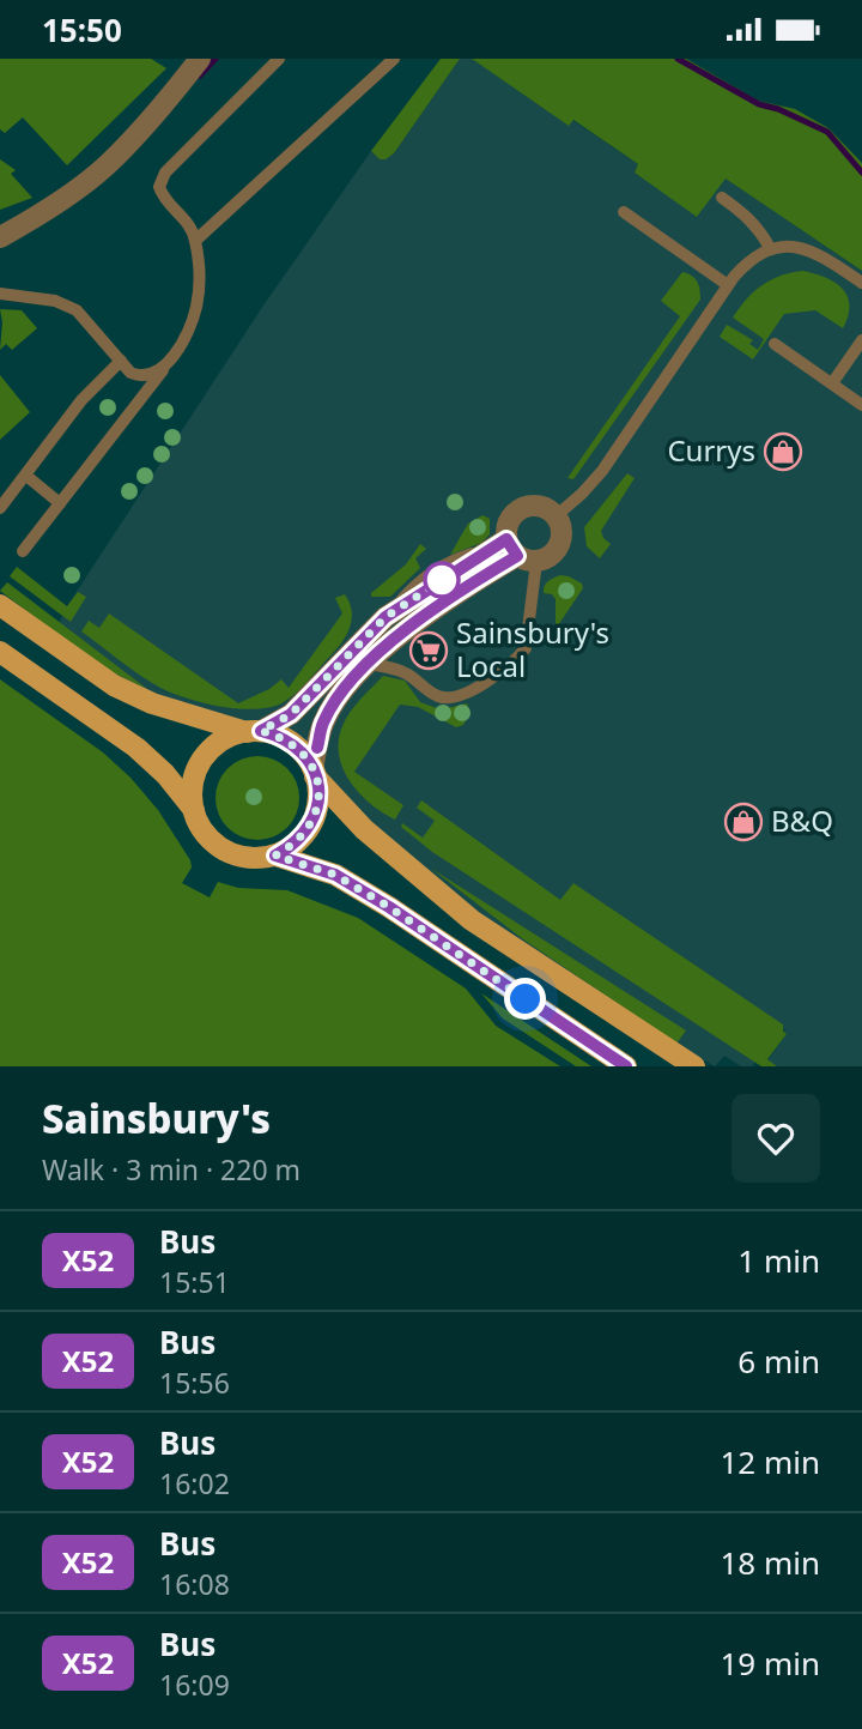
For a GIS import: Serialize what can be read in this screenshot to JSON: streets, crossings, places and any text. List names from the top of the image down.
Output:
{
  "places": {
    "shop": ["Currys", "B&Q"],
    "supermarket": ["Sainsbury's Local"]
  },
  "lines": ["bus line X52"],
  "page": {
    "status": "15:50",
    "heading": ["Sainsbury's", "Walk · 3 min · 220 m"],
    "list": [
      {
        "mark": "X52",
        "name": "Bus",
        "note": "15:51",
        "value": "1 min"
      },
      {
        "mark": "X52",
        "name": "Bus",
        "note": "15:56",
        "value": "6 min"
      },
      {
        "mark": "X52",
        "name": "Bus",
        "note": "16:02",
        "value": "12 min"
      },
      {
        "mark": "X52",
        "name": "Bus",
        "note": "16:08",
        "value": "18 min"
      },
      {
        "mark": "X52",
        "name": "Bus",
        "note": "16:09",
        "value": "19 min"
      }
    ]
  }
}
